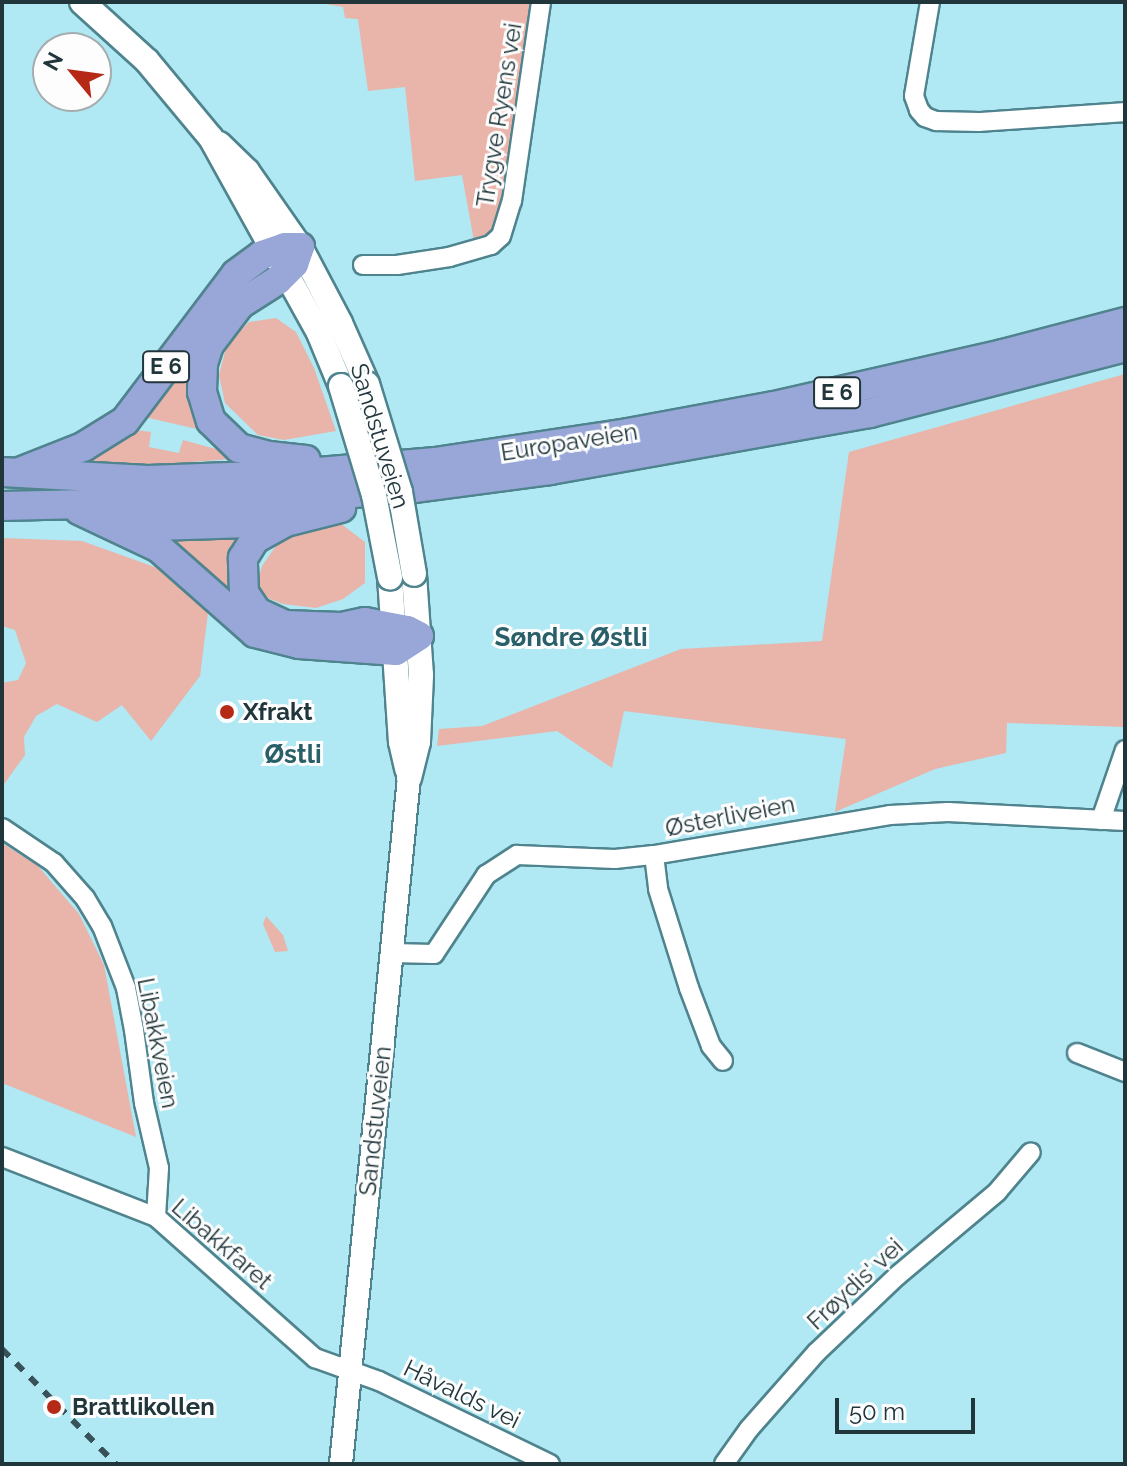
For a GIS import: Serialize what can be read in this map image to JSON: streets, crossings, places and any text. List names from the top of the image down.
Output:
{
  "streets": {
    "highway": ["E 6", "Europaveien"],
    "main road": ["Sandstuveien"],
    "street": [
      "Trygve Ryens vei",
      "Østerliveien",
      "Libakkveien",
      "Libakkfaret",
      "Frøydis' vei",
      "Håvalds vei"
    ]
  },
  "crossings": [
    ["E 6", "Sandstuveien"],
    ["E 6", "Europaveien"],
    ["Sandstuveien", "Østerliveien"],
    ["Sandstuveien", "Libakkfaret"],
    ["Sandstuveien", "Håvalds vei"],
    ["Libakkveien", "Libakkfaret"],
    ["Libakkfaret", "Håvalds vei"]
  ],
  "districts": ["Søndre Østli", "Østli"],
  "places": ["Xfrakt", "Brattlikollen"],
  "scale_bar": "50 m",
  "north": "top left"
}
